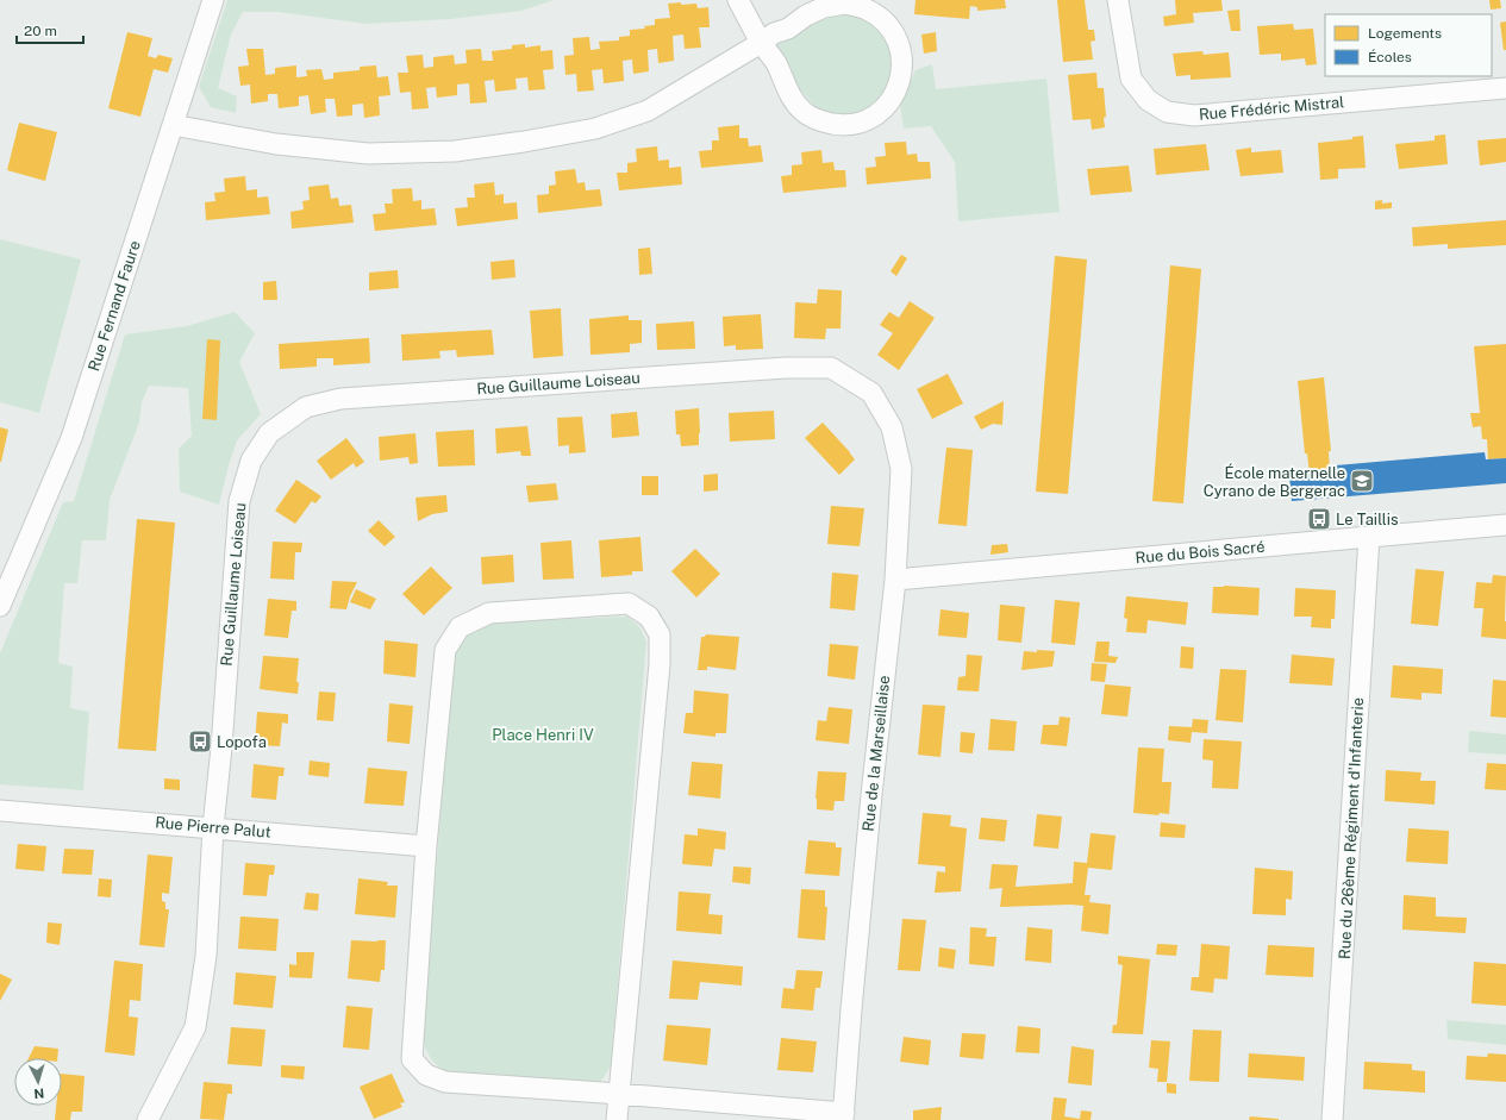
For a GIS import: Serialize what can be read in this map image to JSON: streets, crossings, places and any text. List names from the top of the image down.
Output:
{
  "streets": {
    "street": [
      "Rue Frédéric Mistral",
      "Rue Fernand Faure",
      "Rue Guillaume Loiseau",
      "Rue du Bois Sacré",
      "Rue de la Marseillaise",
      "Rue Pierre Palut",
      "Rue du 26ème Régiment d'Infanterie"
    ]
  },
  "crossings": [
    ["Rue Guillaume Loiseau", "Rue de la Marseillaise"],
    ["Rue Guillaume Loiseau", "Rue Pierre Palut"],
    ["Rue du Bois Sacré", "Rue de la Marseillaise"],
    ["Rue du Bois Sacré", "Rue du 26ème Régiment d'Infanterie"]
  ],
  "parks": ["Place Henri IV"],
  "places": {
    "school or university": ["École maternelle Cyrano de Bergerac"],
    "bus stop": ["Le Taillis", "Lopofa"]
  },
  "legend": ["Logements", "Écoles"],
  "scale_bar": "20 m",
  "north": "bottom"
}
